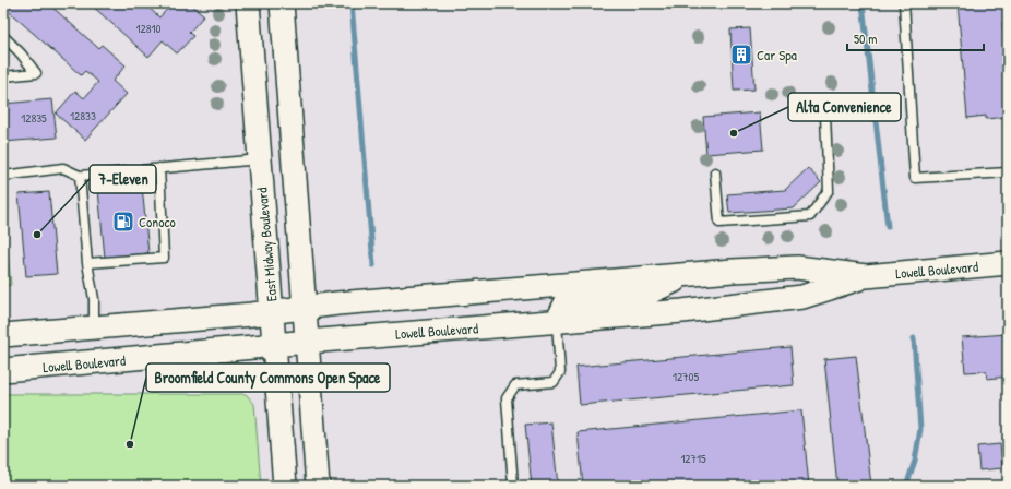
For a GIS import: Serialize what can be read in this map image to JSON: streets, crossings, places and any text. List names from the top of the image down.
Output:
{
  "streets": {
    "main road": ["East Midway Boulevard", "Lowell Boulevard"]
  },
  "crossings": [
    ["East Midway Boulevard", "Lowell Boulevard"]
  ],
  "places": {
    "building": ["Car Spa"],
    "other": ["Alta Convenience", "7-Eleven", "Broomfield County Commons Open Space"],
    "fuel station": ["Conoco"]
  },
  "house_numbers": [
    "12810",
    "12833",
    "12835",
    "12705",
    "12715"
  ],
  "scale_bar": "50 m"
}
